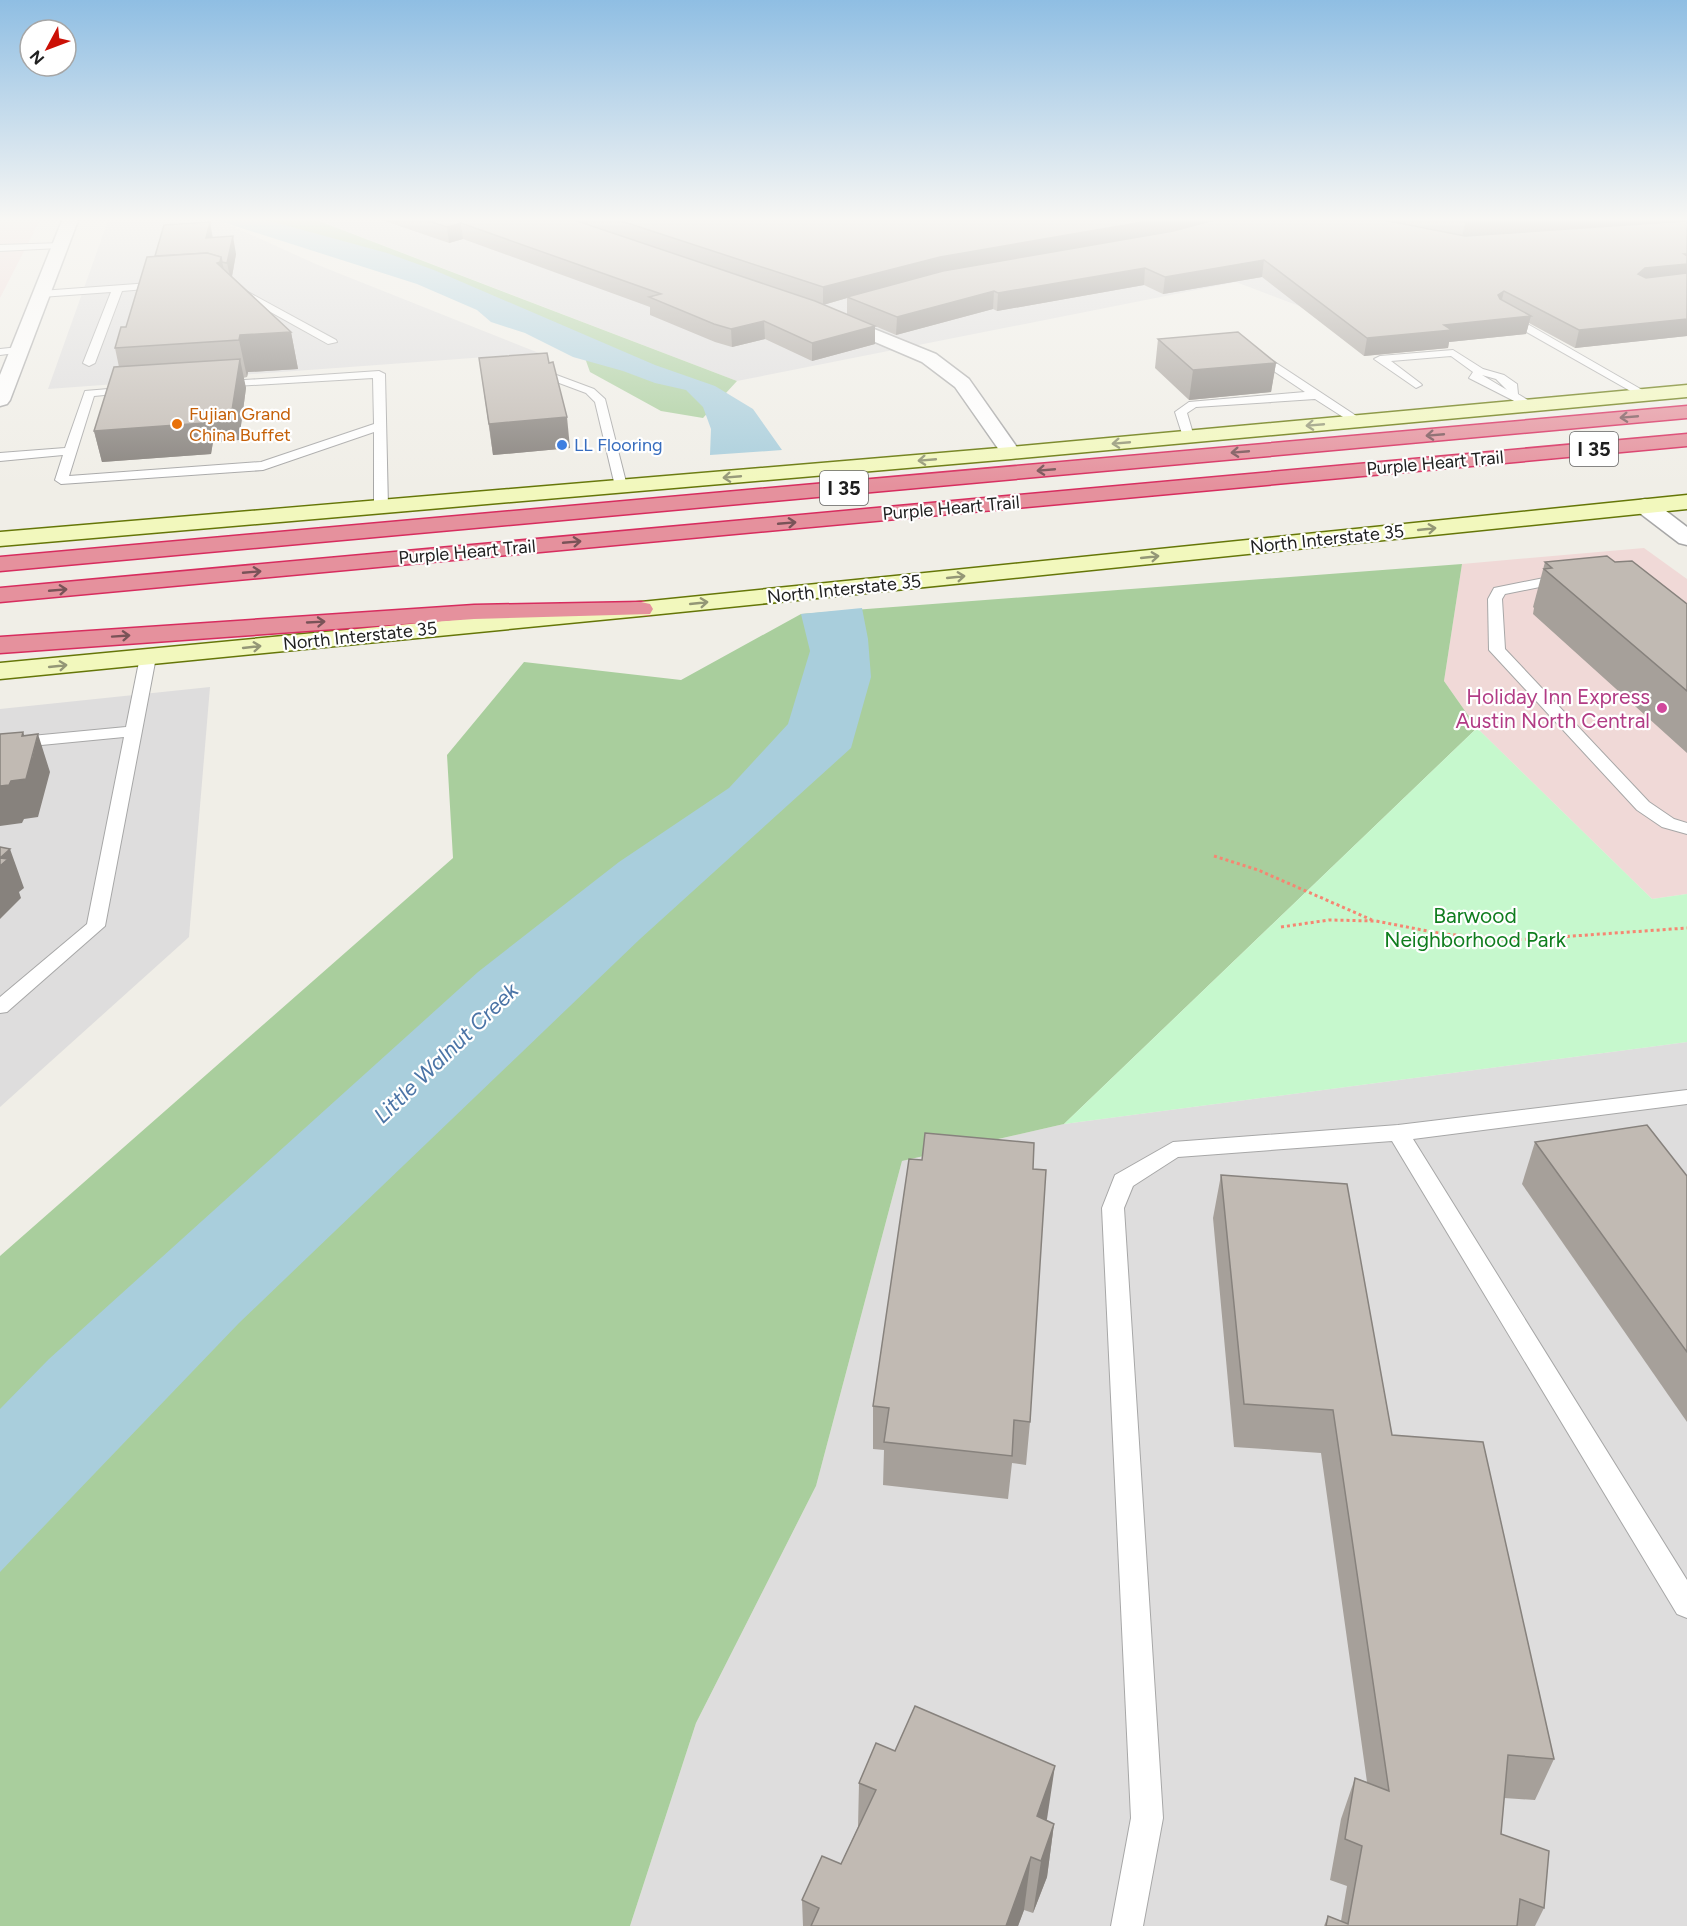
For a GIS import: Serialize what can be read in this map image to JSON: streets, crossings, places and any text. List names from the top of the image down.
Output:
{
  "streets": {
    "highway": ["I 35", "Purple Heart Trail"],
    "main road": ["North Interstate 35"]
  },
  "water": ["Little Walnut Creek"],
  "parks": ["Barwood Neighborhood Park"],
  "places": ["Fujian Grand China Buffet", "LL Flooring", "Holiday Inn Express Austin North Central"],
  "north": "bottom left"
}
